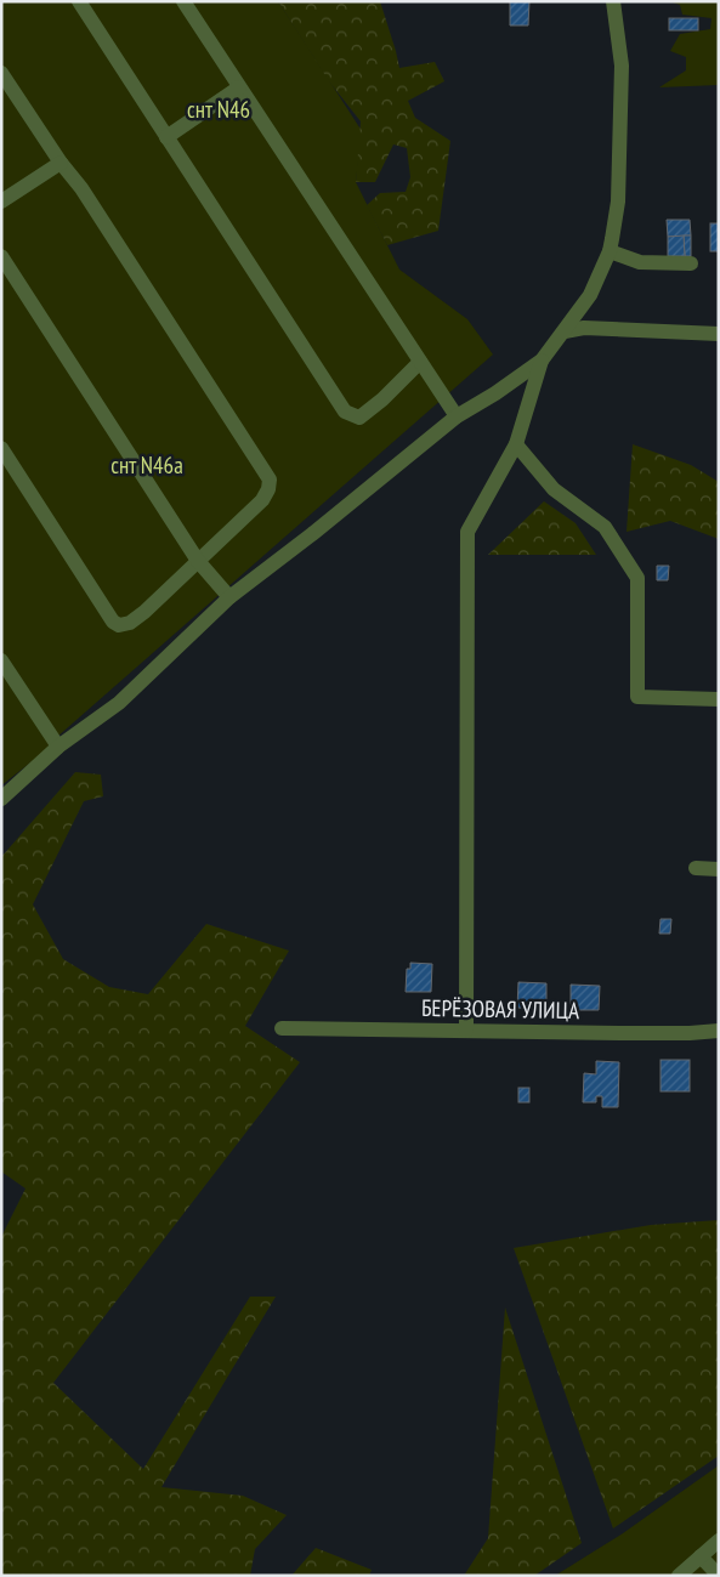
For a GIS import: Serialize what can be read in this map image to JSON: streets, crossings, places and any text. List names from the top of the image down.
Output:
{
  "streets": {
    "street": ["БЕРЁЗОВАЯ УЛИЦА"]
  },
  "parks": ["снт N46", "снт N46а"]
}
